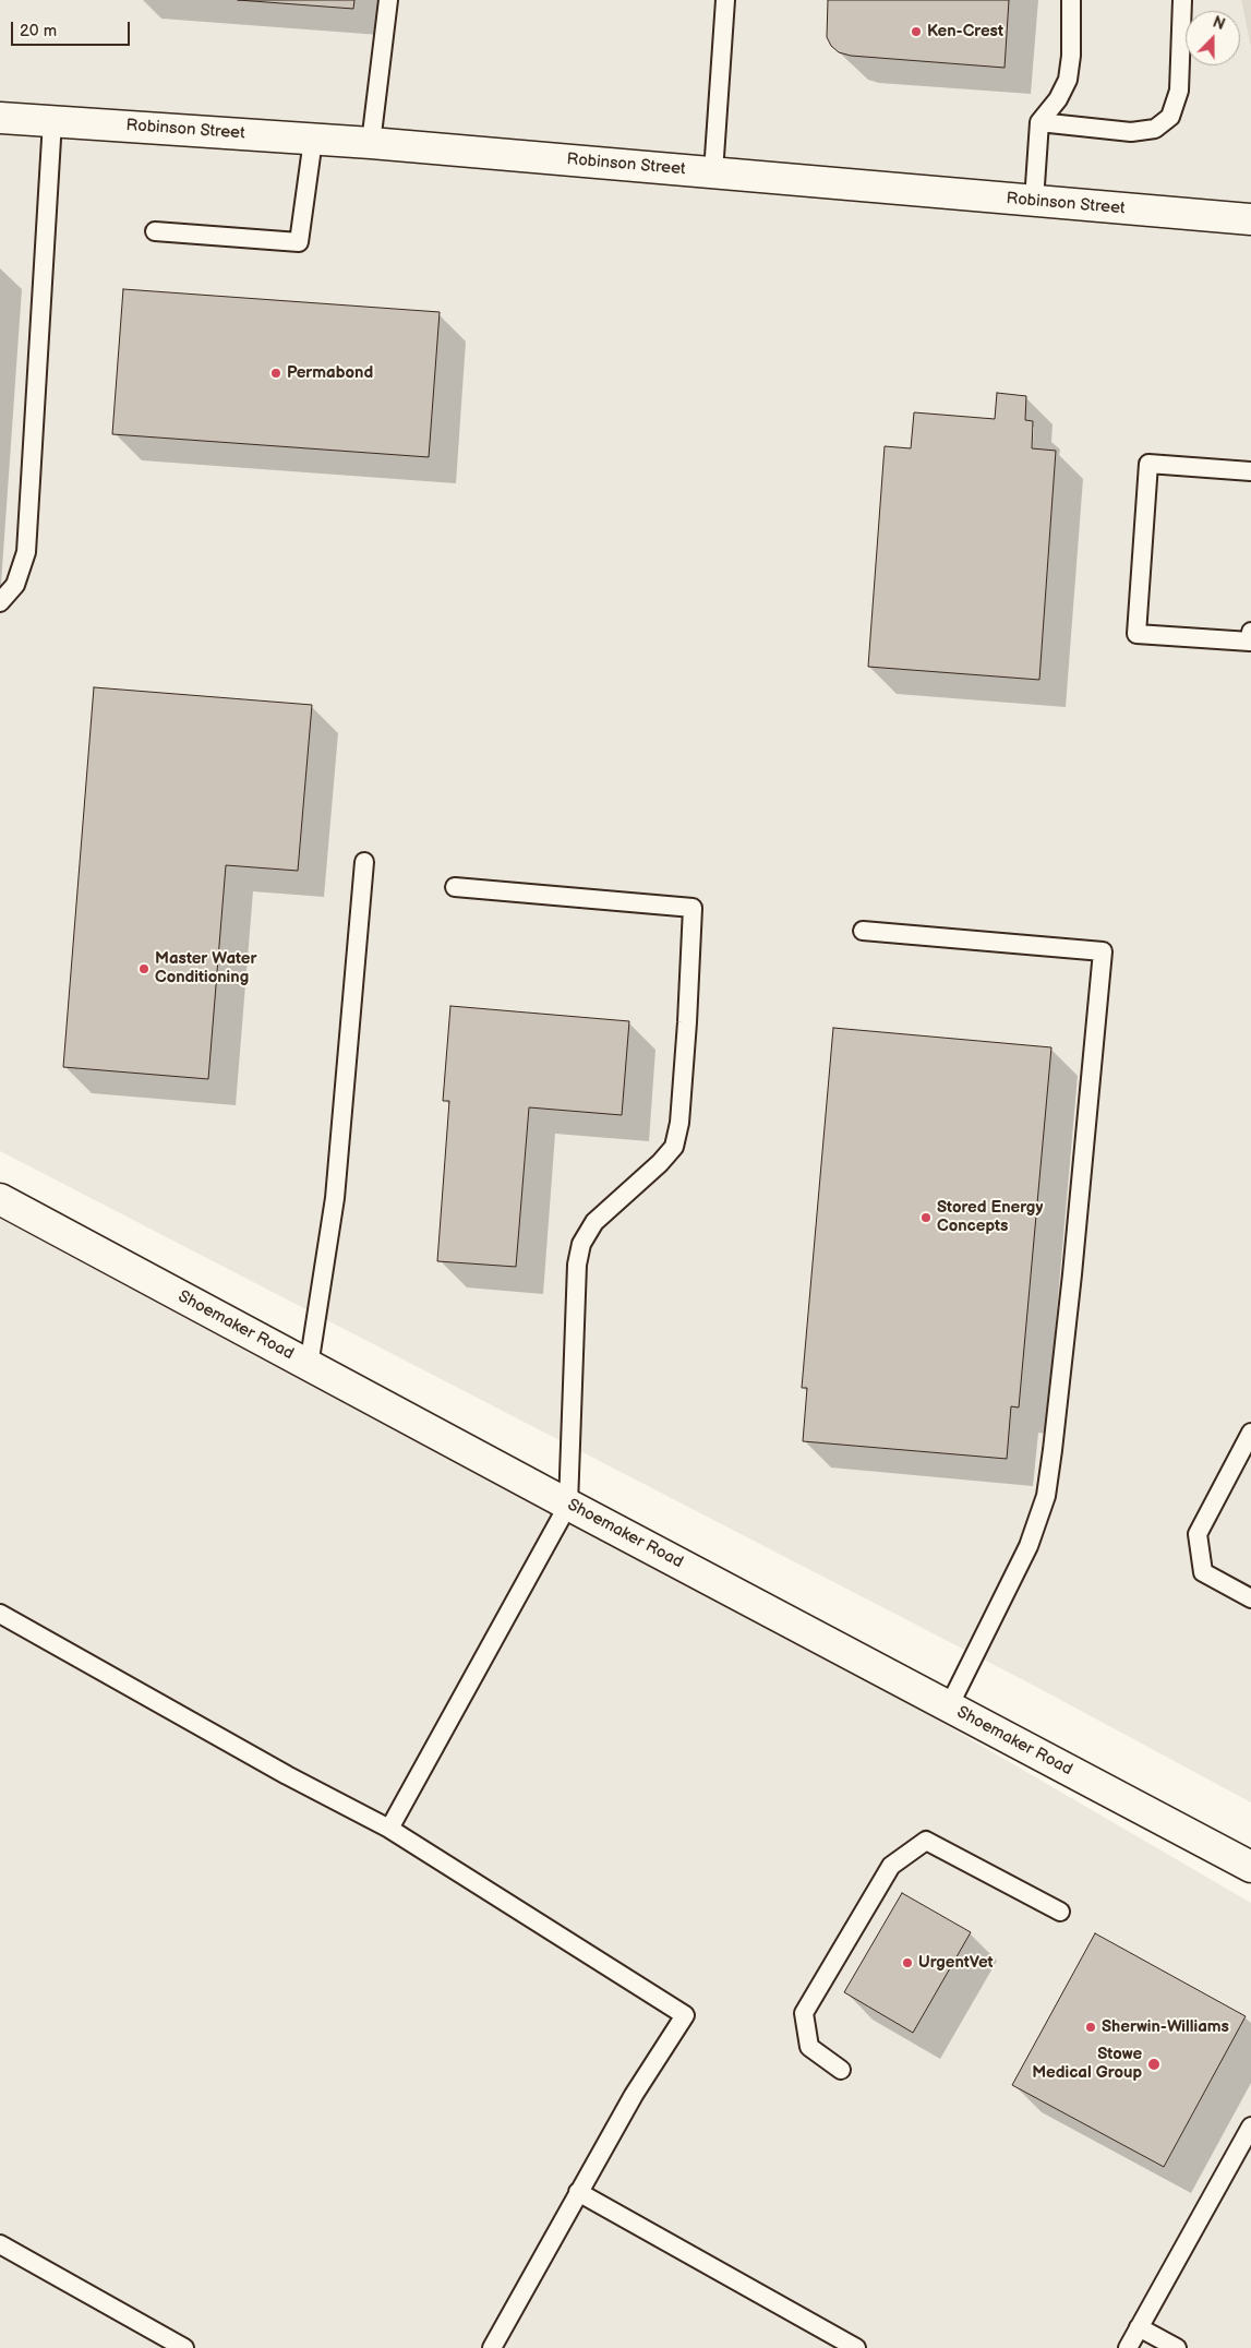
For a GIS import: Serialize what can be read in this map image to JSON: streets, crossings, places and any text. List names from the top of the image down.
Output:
{
  "streets": {
    "street": ["Robinson Street", "Shoemaker Road"]
  },
  "places": [
    "Ken-Crest",
    "Permabond",
    "Master Water Conditioning",
    "Stored Energy Concepts",
    "UrgentVet",
    "Sherwin-Williams",
    "Stowe Medical Group"
  ],
  "scale_bar": "20 m",
  "north": "top"
}
